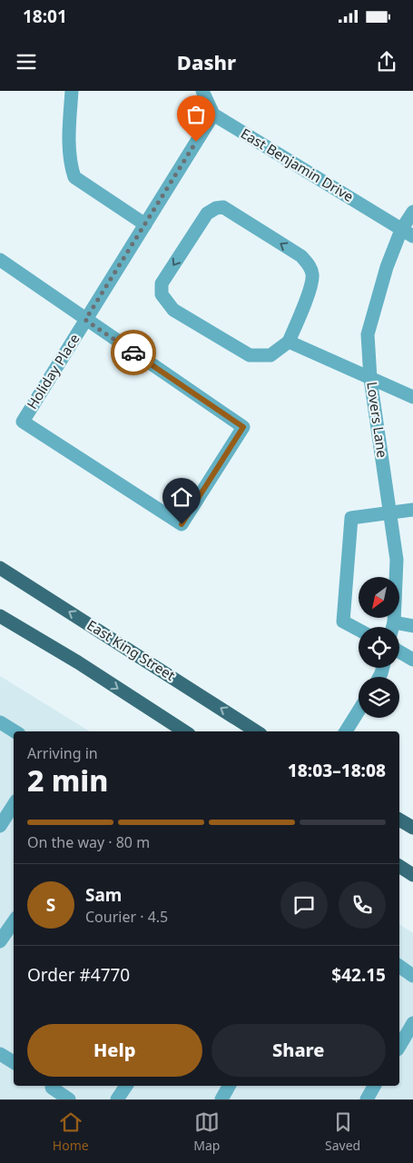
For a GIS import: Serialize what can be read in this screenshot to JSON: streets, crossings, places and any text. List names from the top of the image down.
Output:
{
  "streets": {
    "main road": ["East King Street"],
    "street": ["East Benjamin Drive", "Holiday Place", "Lovers Lane"]
  },
  "crossings": [
    ["East Benjamin Drive", "Holiday Place"],
    ["East Benjamin Drive", "Lovers Lane"]
  ],
  "north": "bottom left",
  "page": {
    "status": "18:01",
    "header": "Dashr",
    "heading": ["2 min", "Arriving in", "18:03–18:08"],
    "panel": [
      "Sam",
      "Courier · 4.5",
      "Order #4770",
      "$42.15"
    ],
    "bar": "On the way · 80 m",
    "round": "S",
    "buttons": ["Help", "Share"],
    "tabs": ["Home", "Map", "Saved"]
  }
}
